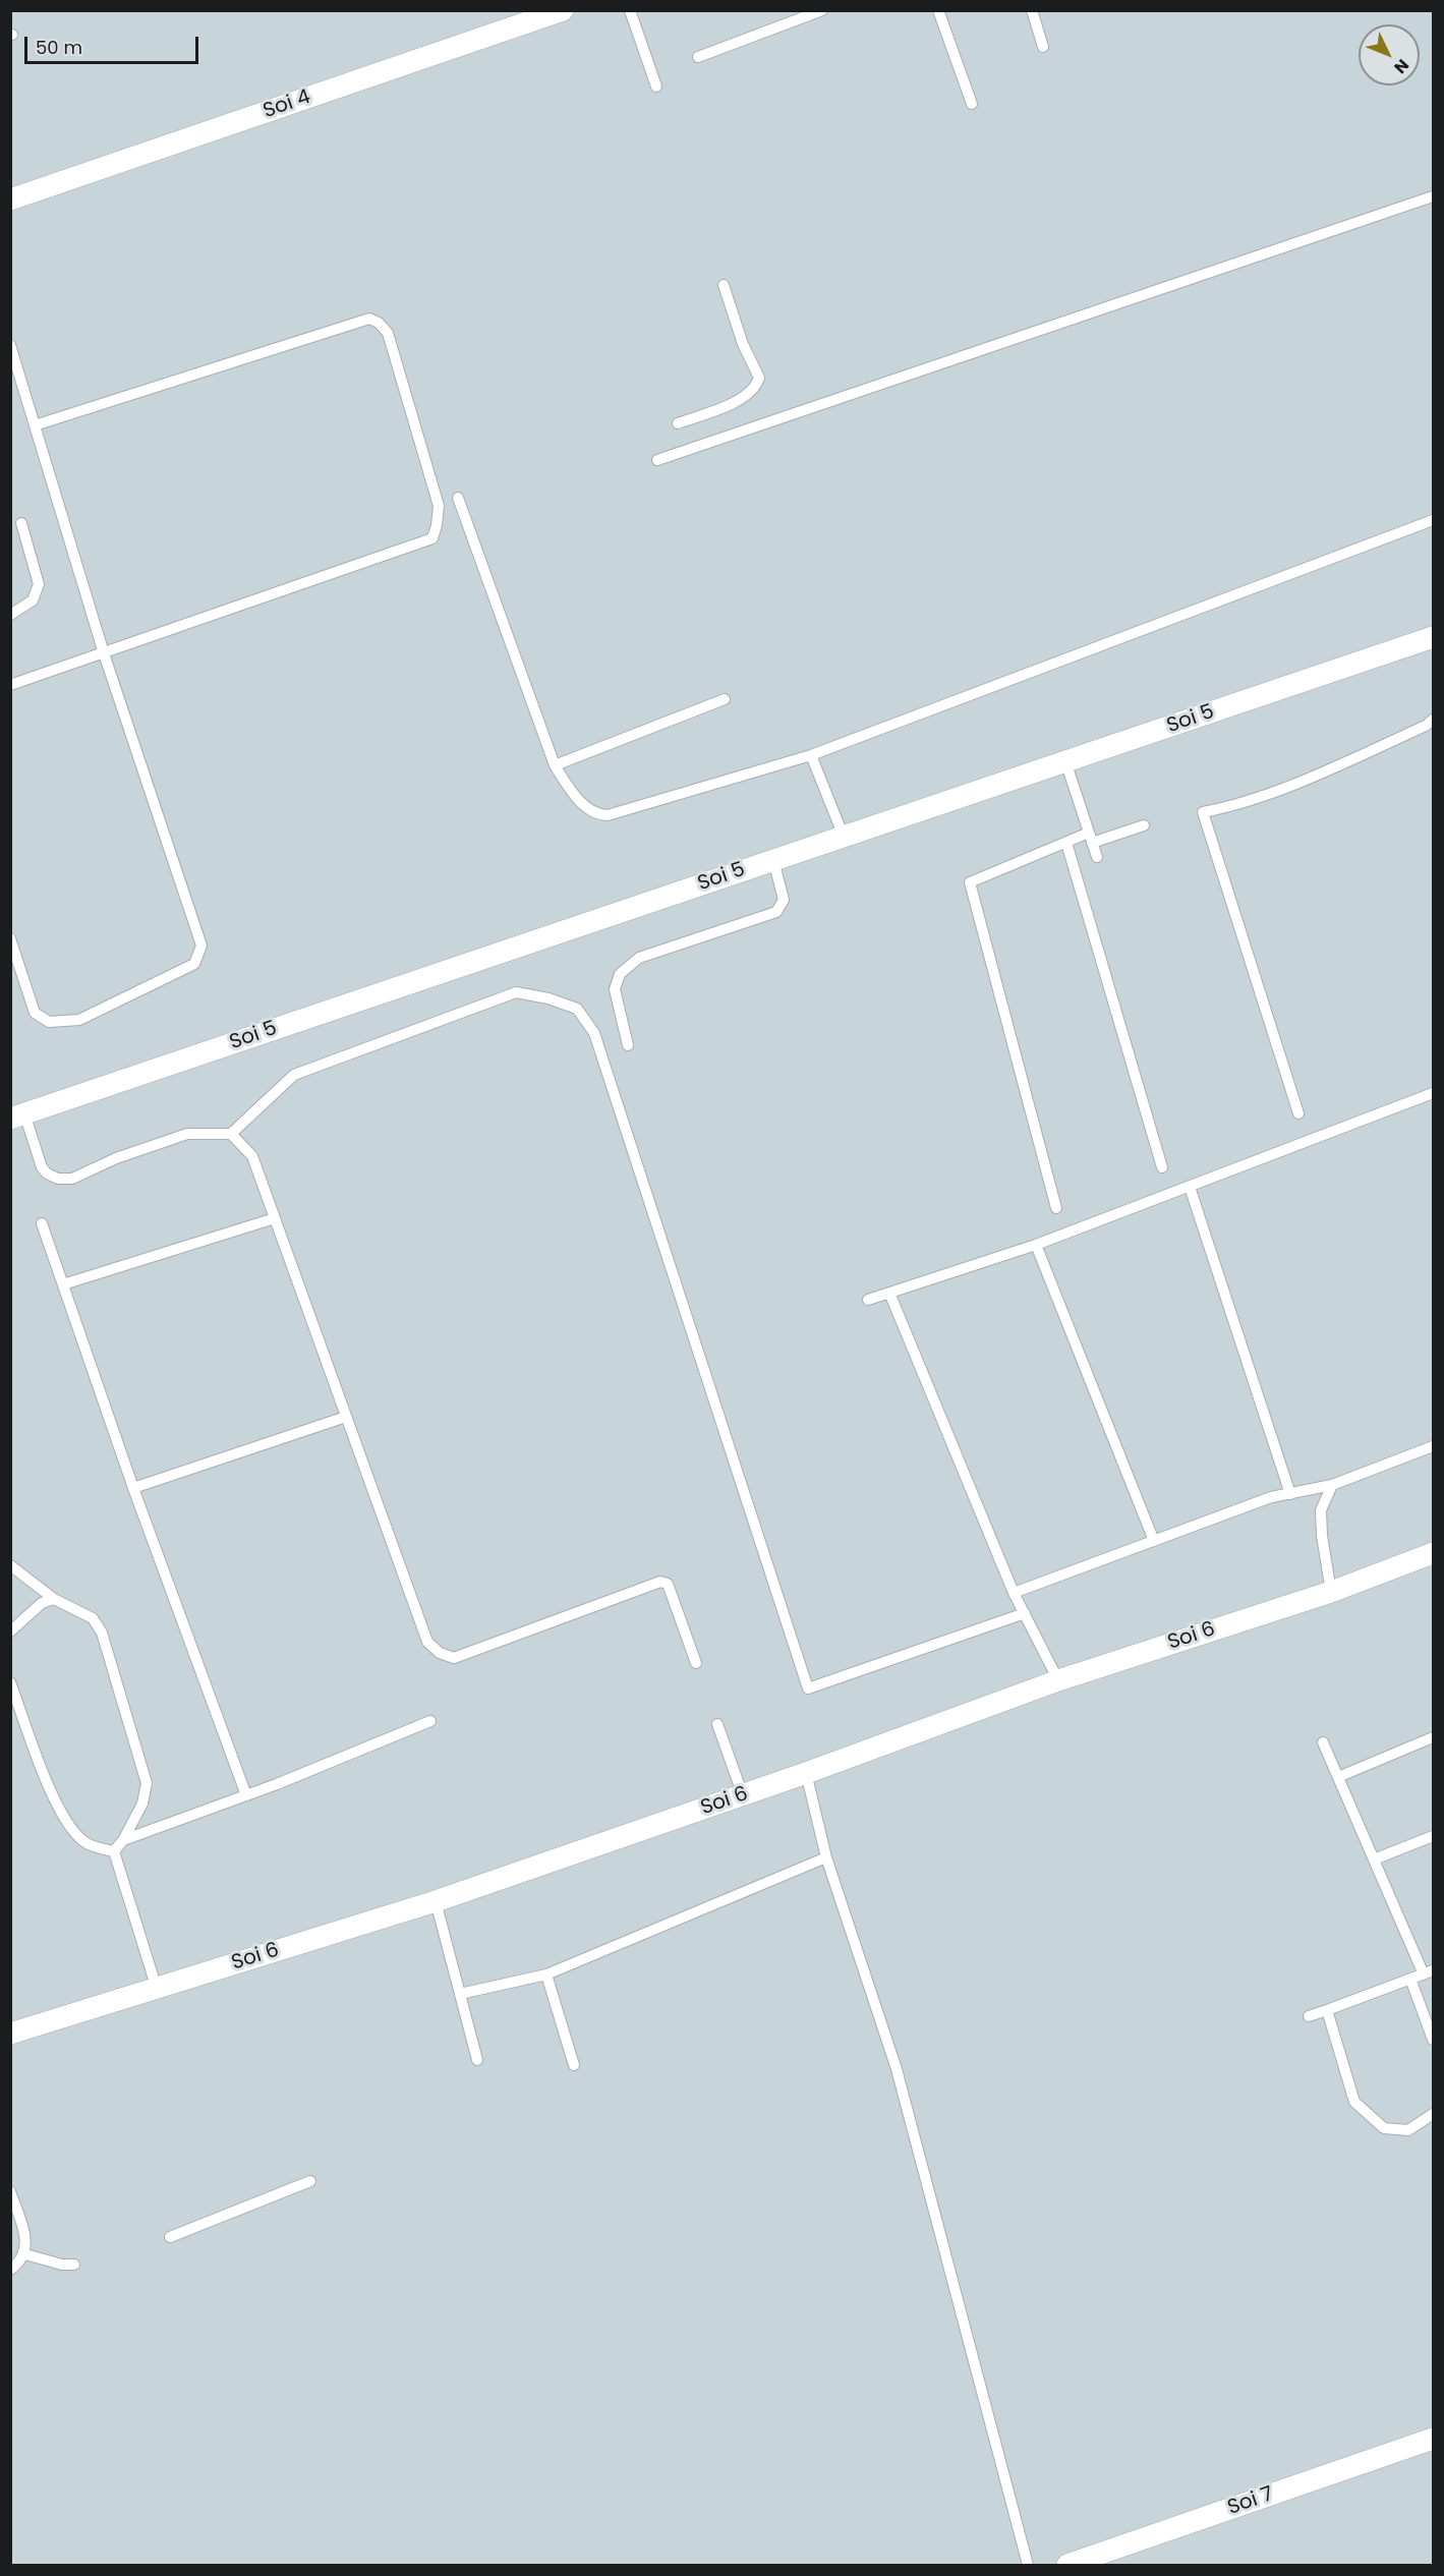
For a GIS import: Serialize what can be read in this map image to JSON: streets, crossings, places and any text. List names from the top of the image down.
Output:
{
  "streets": {
    "street": [
      "Soi 4",
      "Soi 5",
      "Soi 6",
      "Soi 7"
    ]
  },
  "scale_bar": "50 m",
  "north": "bottom right"
}
